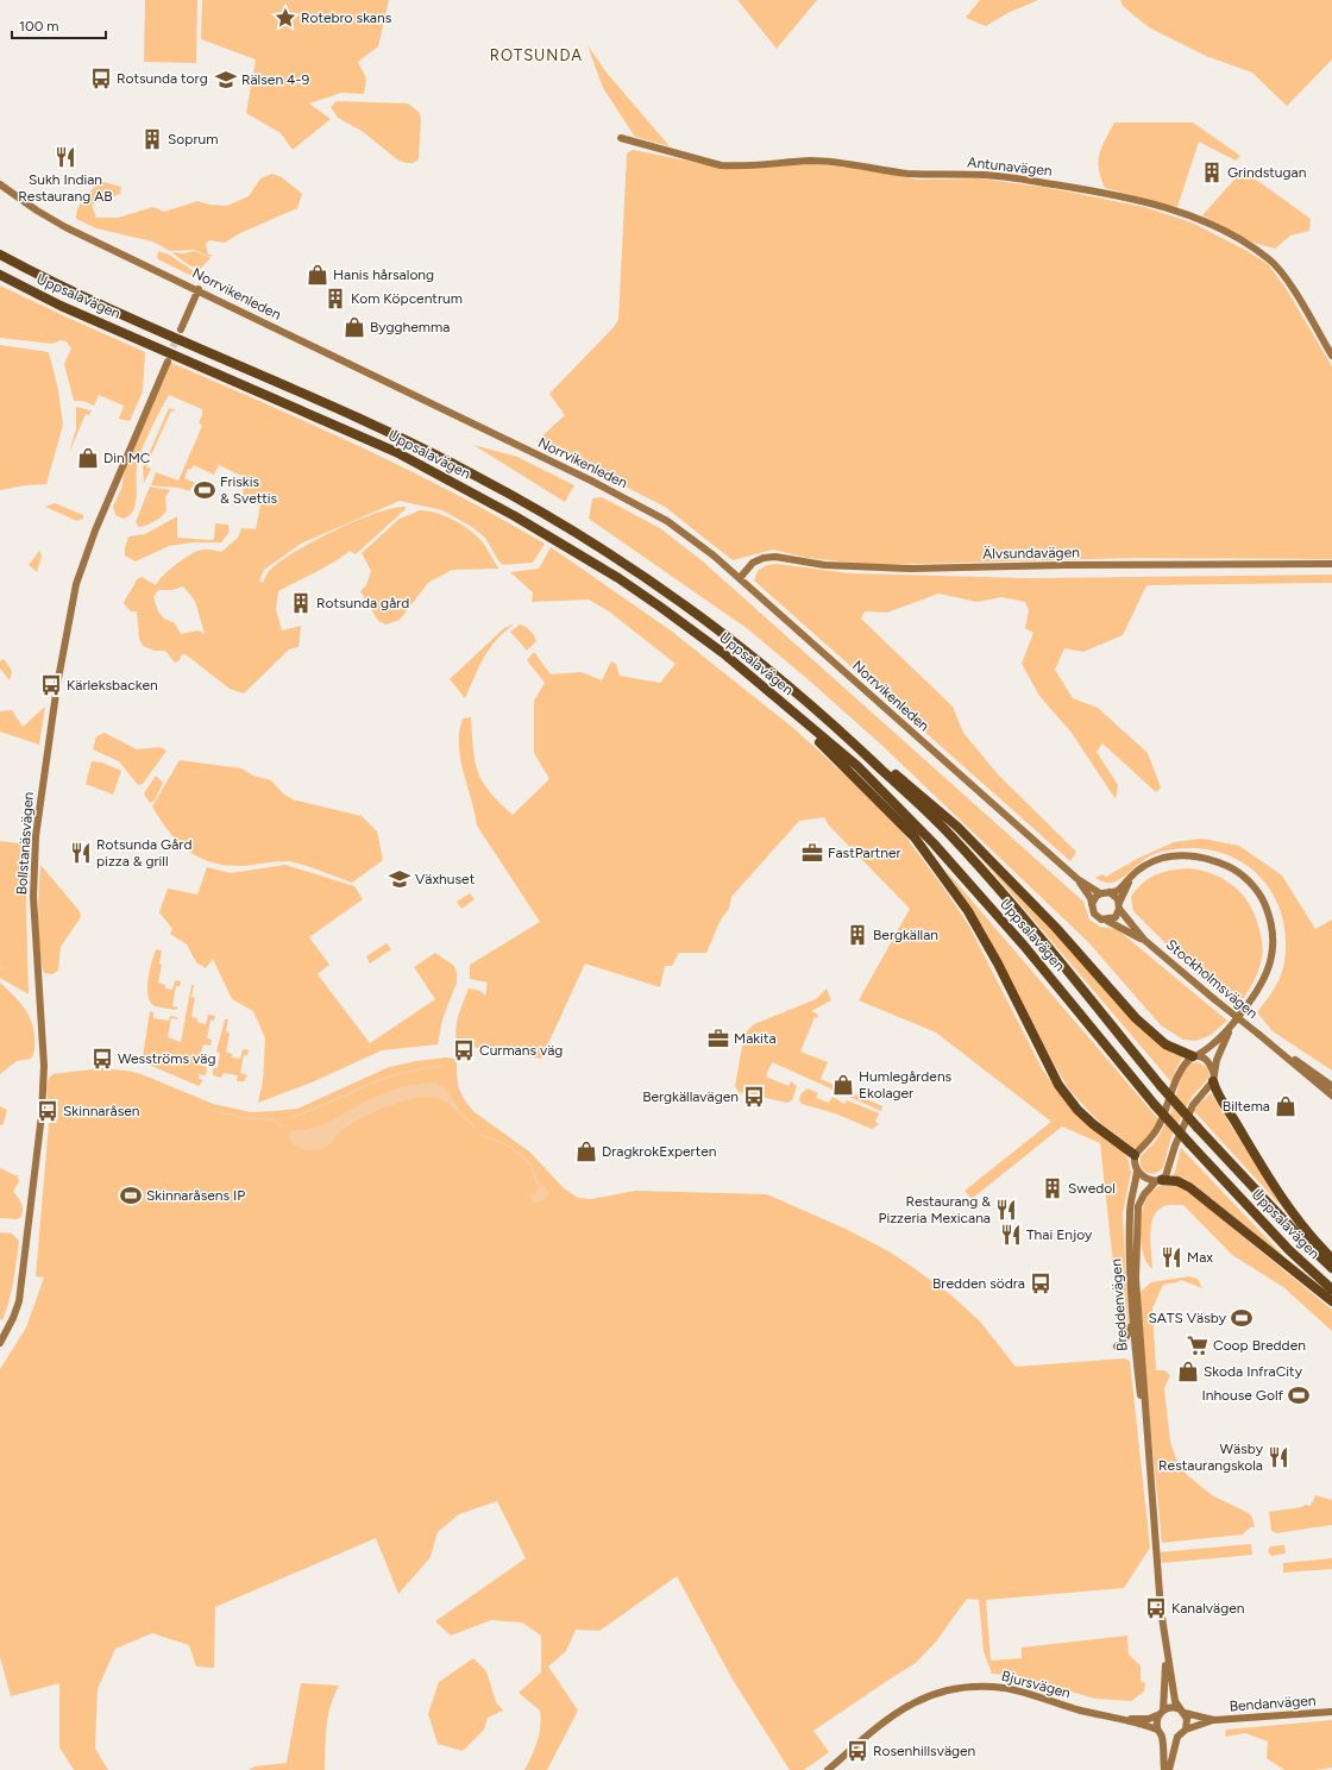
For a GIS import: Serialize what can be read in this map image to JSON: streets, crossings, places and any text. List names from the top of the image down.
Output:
{
  "streets": {
    "highway": ["Uppsalavägen"],
    "street": [
      "Antunavägen",
      "Norrvikenleden",
      "Älvsundavägen",
      "Bollstanäsvägen",
      "Stockholmsvägen",
      "Breddenvägen",
      "Bjursvägen",
      "Bendanvägen"
    ]
  },
  "crossings": [
    ["Norrvikenleden", "Älvsundavägen"],
    ["Norrvikenleden", "Stockholmsvägen"],
    ["Breddenvägen", "Bjursvägen"],
    ["Breddenvägen", "Bendanvägen"],
    ["Bjursvägen", "Bendanvägen"]
  ],
  "districts": ["ROTSUNDA"],
  "places": {
    "place": ["Rotebro skans"],
    "bus stop": [
      "Rotsunda torg",
      "Kärleksbacken",
      "Curmans väg",
      "Wesströms väg",
      "Bergkällavägen",
      "Skinnaråsen",
      "Bredden södra",
      "Kanalvägen",
      "Rosenhillsvägen"
    ],
    "school or university": ["Rälsen 4-9", "Växhuset"],
    "building": [
      "Soprum",
      "Grindstugan",
      "Kom Köpcentrum",
      "Rotsunda gård",
      "Bergkällan",
      "Swedol"
    ],
    "restaurant": [
      "Sukh Indian Restaurang AB",
      "Rotsunda Gård pizza & grill",
      "Restaurang & Pizzeria Mexicana",
      "Thai Enjoy",
      "Max",
      "Wäsby Restaurangskola"
    ],
    "shop": [
      "Hanis hårsalong",
      "Bygghemma",
      "Din MC",
      "Humlegårdens Ekolager",
      "Biltema",
      "DragkrokExperten",
      "Skoda InfraCity"
    ],
    "sports": [
      "Friskis & Svettis",
      "Skinnaråsens IP",
      "SATS Väsby",
      "Inhouse Golf"
    ],
    "office": ["FastPartner", "Makita"],
    "supermarket": ["Coop Bredden"]
  },
  "scale_bar": "100 m"
}
